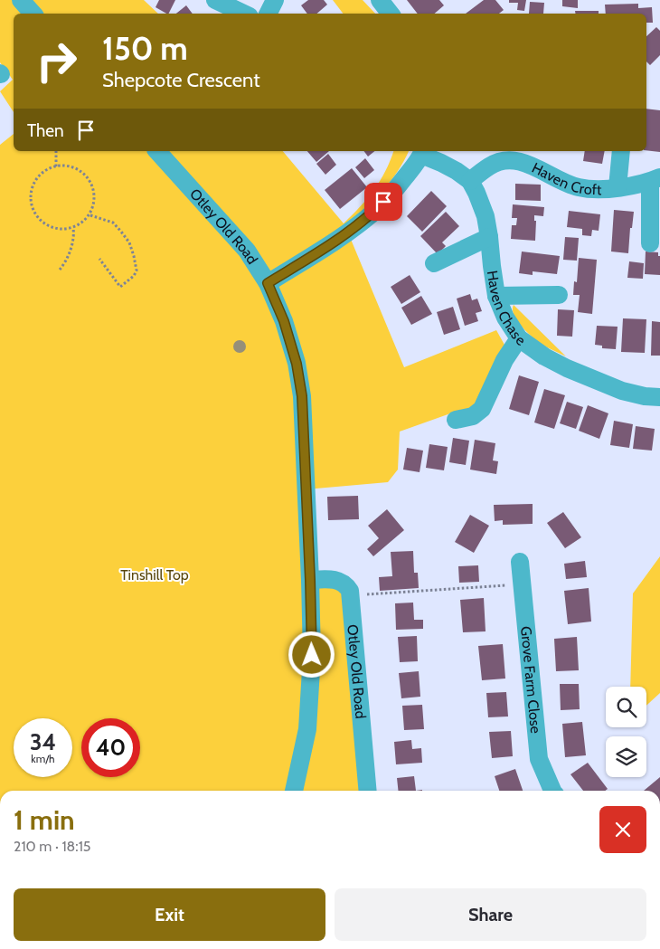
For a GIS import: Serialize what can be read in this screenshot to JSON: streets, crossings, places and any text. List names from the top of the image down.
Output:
{
  "streets": {
    "street": [
      "Haven Croft",
      "Otley Old Road",
      "Haven Chase",
      "Grove Farm Close"
    ]
  },
  "crossings": [
    ["Haven Croft", "Haven Chase"]
  ],
  "parks": ["Tinshill Top"],
  "page": {
    "turn": ["150 m", "Shepcote Crescent"],
    "then": "Then",
    "speed": "34 km/h",
    "limit": "40",
    "heading": ["1 min", "210 m · 18:15"],
    "buttons": ["Exit", "Share"]
  }
}
